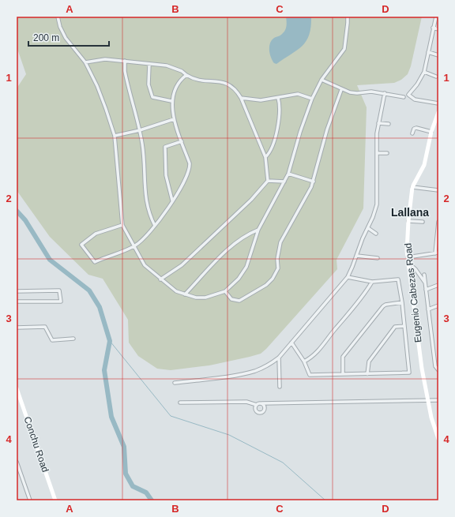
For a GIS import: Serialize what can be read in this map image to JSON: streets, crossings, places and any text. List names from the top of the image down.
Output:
{
  "streets": {
    "street": ["Eugenio Cabezas Road", "Conchu Road"]
  },
  "districts": ["Lallana"],
  "scale_bar": "200 m",
  "grid": {
    "columns": [
      "A",
      "B",
      "C",
      "D"
    ],
    "rows": [
      "1",
      "2",
      "3",
      "4"
    ]
  }
}
